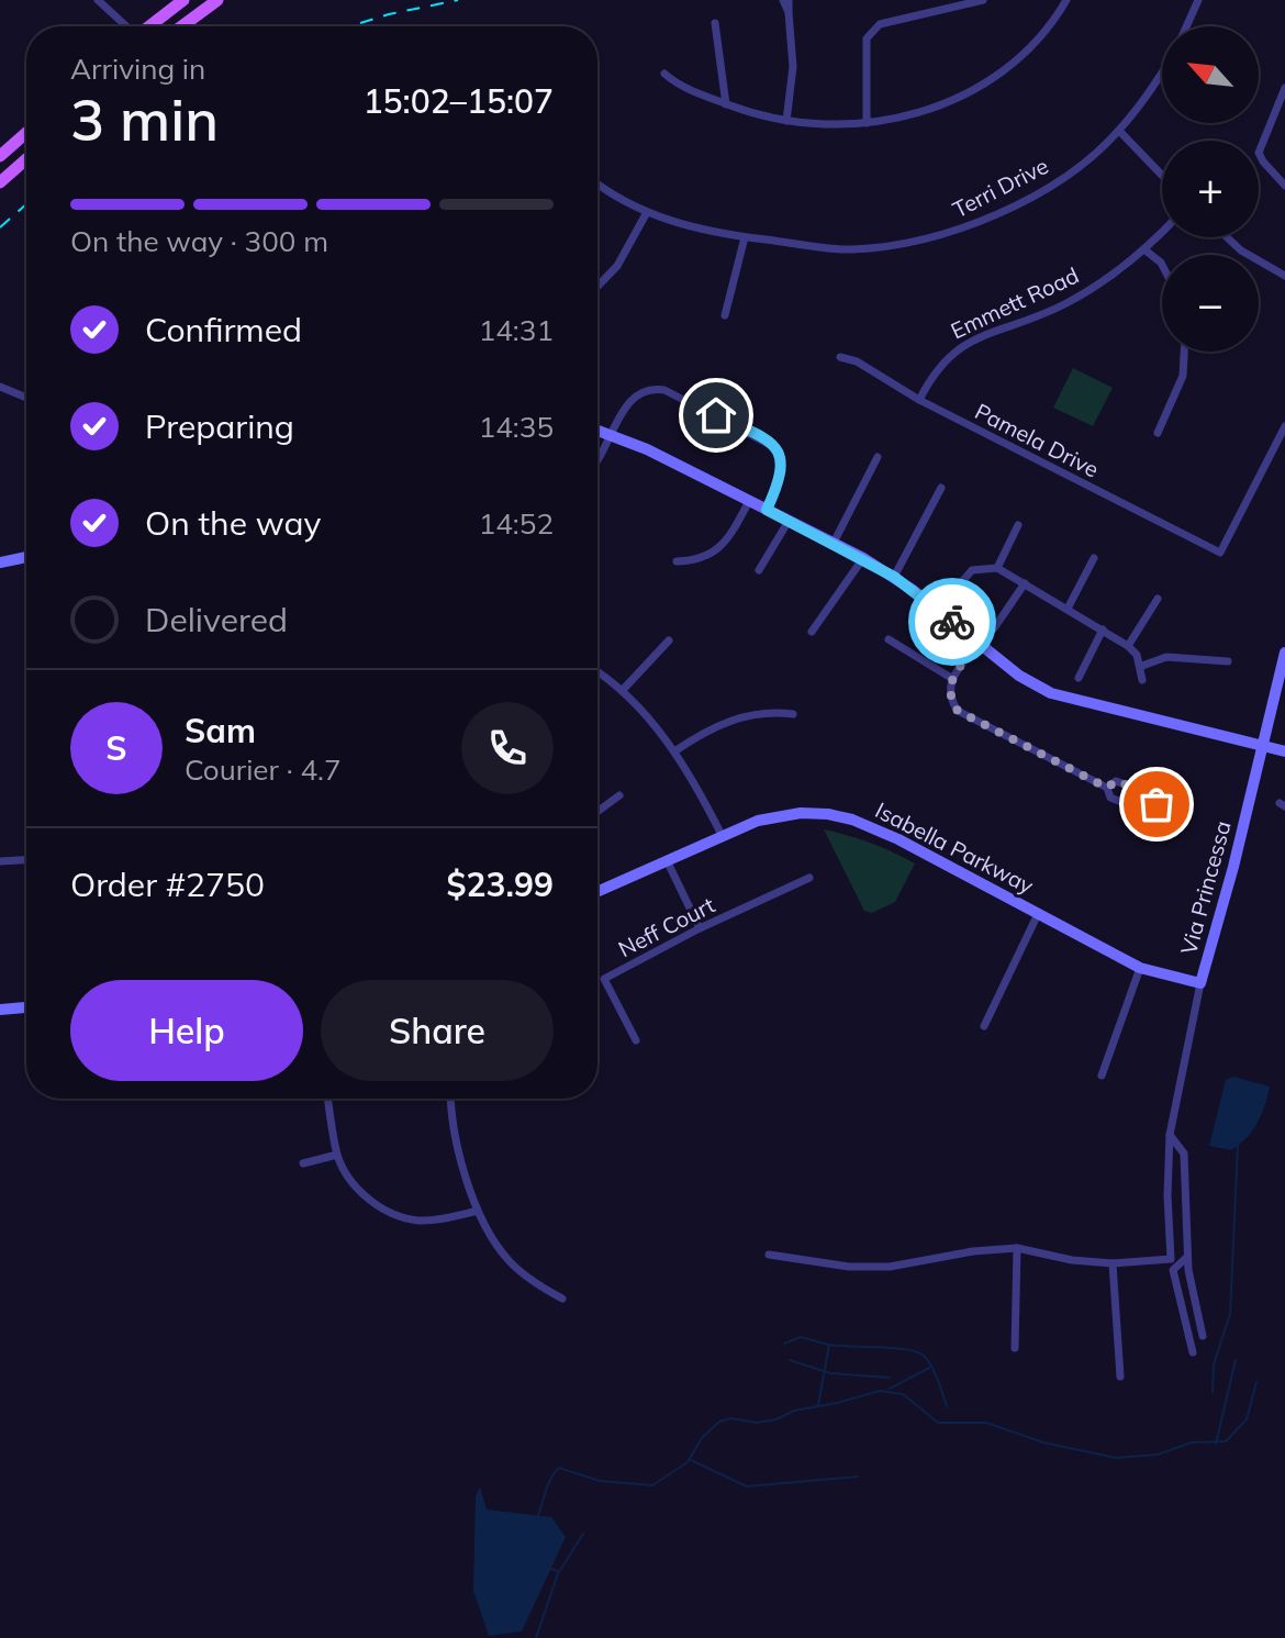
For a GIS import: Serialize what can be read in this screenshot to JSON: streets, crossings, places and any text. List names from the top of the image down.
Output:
{
  "streets": {
    "street": [
      "Terri Drive",
      "Emmett Road",
      "Pamela Drive",
      "Isabella Parkway",
      "Via Princessa",
      "Neff Court"
    ]
  },
  "crossings": [
    ["Emmett Road", "Pamela Drive"],
    ["Isabella Parkway", "Via Princessa"]
  ],
  "north": "top left",
  "page": {
    "map_buttons": ["+", "−"],
    "heading": ["3 min", "Arriving in", "15:02–15:07"],
    "panel": [
      "Sam",
      "Courier · 4.7",
      "Order #2750",
      "$23.99"
    ],
    "bar": "On the way · 300 m",
    "list": [
      ["Confirmed", "14:31"],
      ["Preparing", "14:35"],
      ["On the way", "14:52"],
      "Delivered"
    ],
    "round": "S",
    "buttons": ["Help", "Share"]
  }
}
